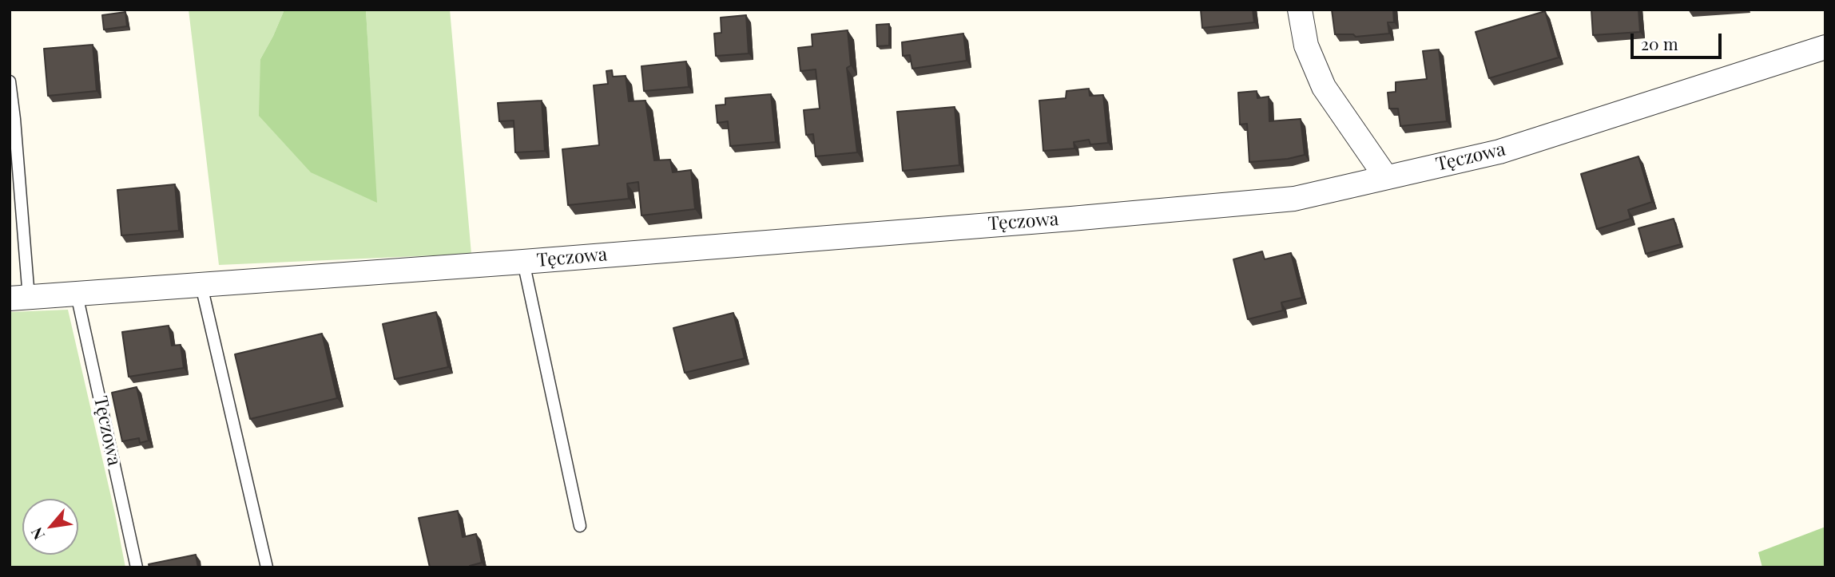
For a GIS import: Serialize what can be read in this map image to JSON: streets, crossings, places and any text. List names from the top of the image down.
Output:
{
  "streets": {
    "street": ["Tęczowa"]
  },
  "scale_bar": "20 m",
  "north": "bottom left"
}
